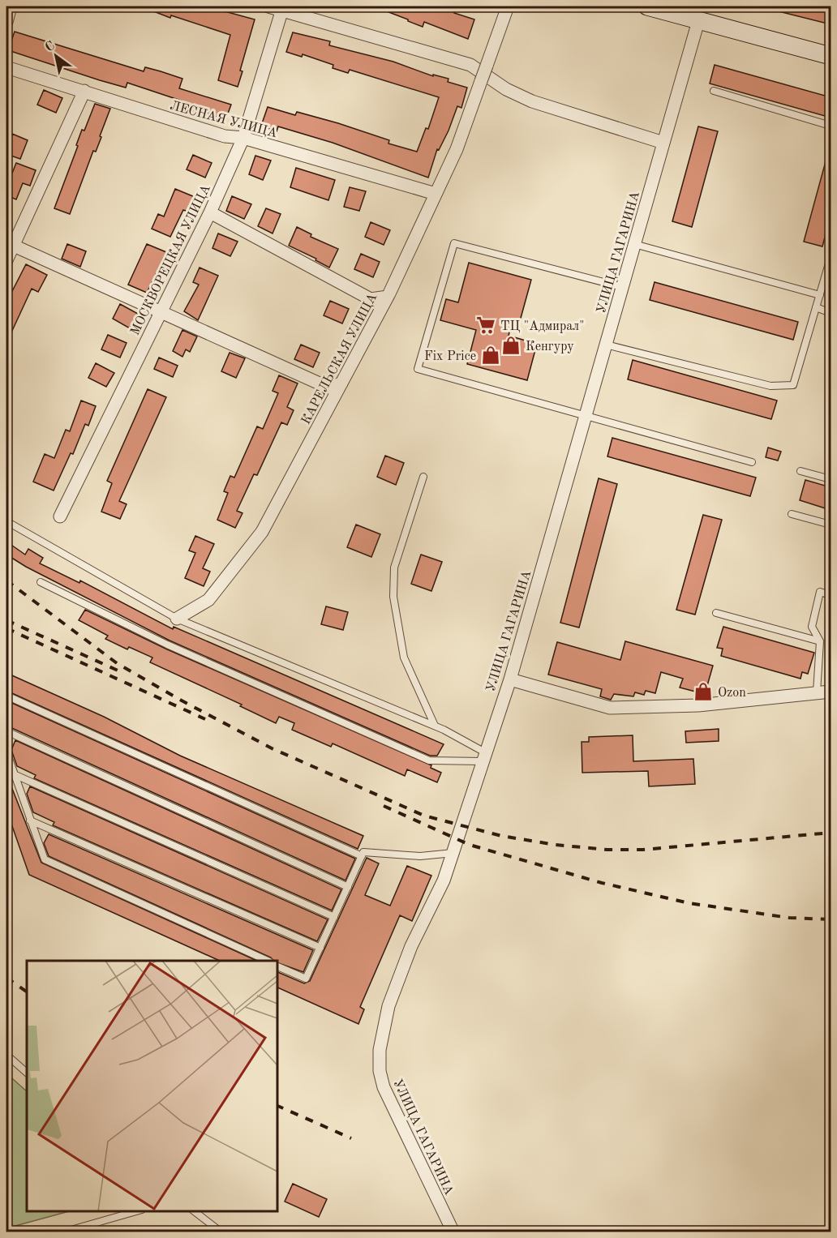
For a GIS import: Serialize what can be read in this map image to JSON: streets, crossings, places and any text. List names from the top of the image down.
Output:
{
  "streets": {
    "street": [
      "ЛЕСНАЯ УЛИЦА",
      "УЛИЦА ГАГАРИНА",
      "МОСКВОРЕЦКАЯ УЛИЦА",
      "КАРЕЛЬСКАЯ УЛИЦА"
    ]
  },
  "crossings": [
    ["ЛЕСНАЯ УЛИЦА", "МОСКВОРЕЦКАЯ УЛИЦА"],
    ["ЛЕСНАЯ УЛИЦА", "КАРЕЛЬСКАЯ УЛИЦА"]
  ],
  "places": {
    "supermarket": ["ТЦ \"Адмирал\""],
    "shop": ["Кенгуру", "Fix Price", "Ozon"]
  },
  "north": "top left"
}
